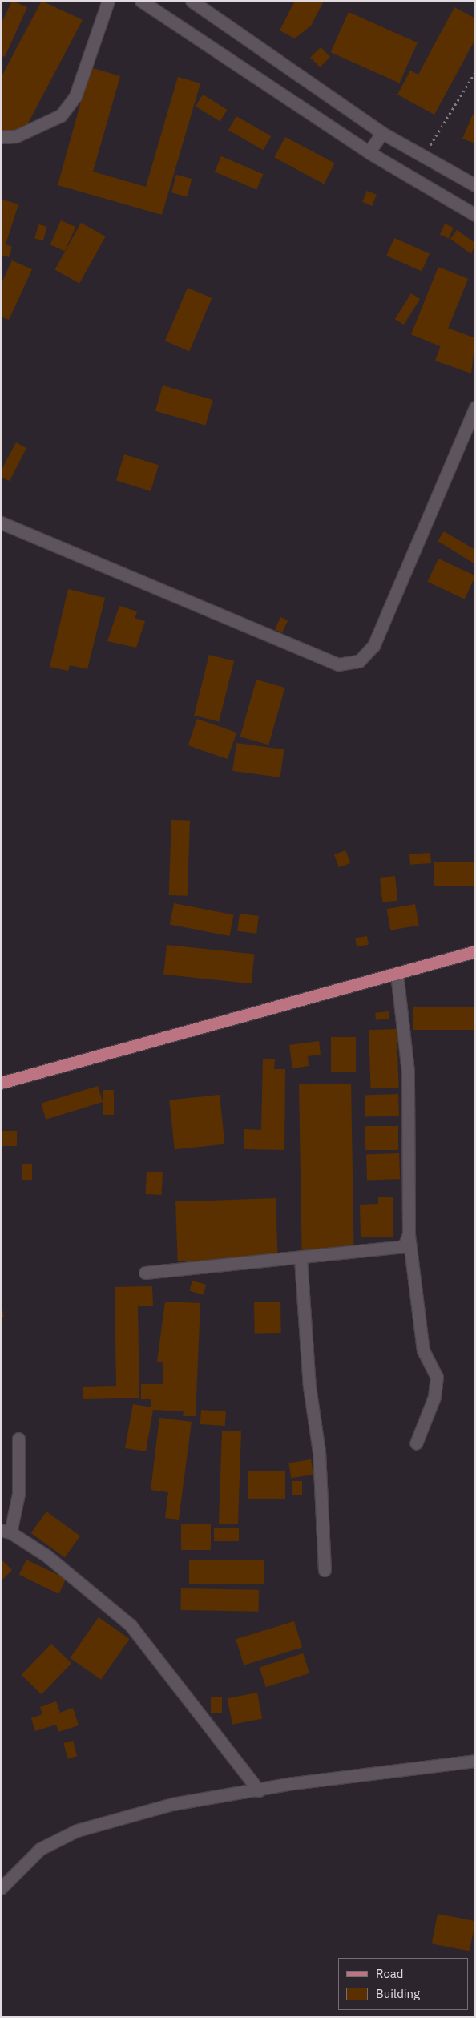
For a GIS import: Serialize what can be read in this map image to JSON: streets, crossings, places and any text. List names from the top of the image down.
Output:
{
  "legend": ["Road", "Building"]
}
